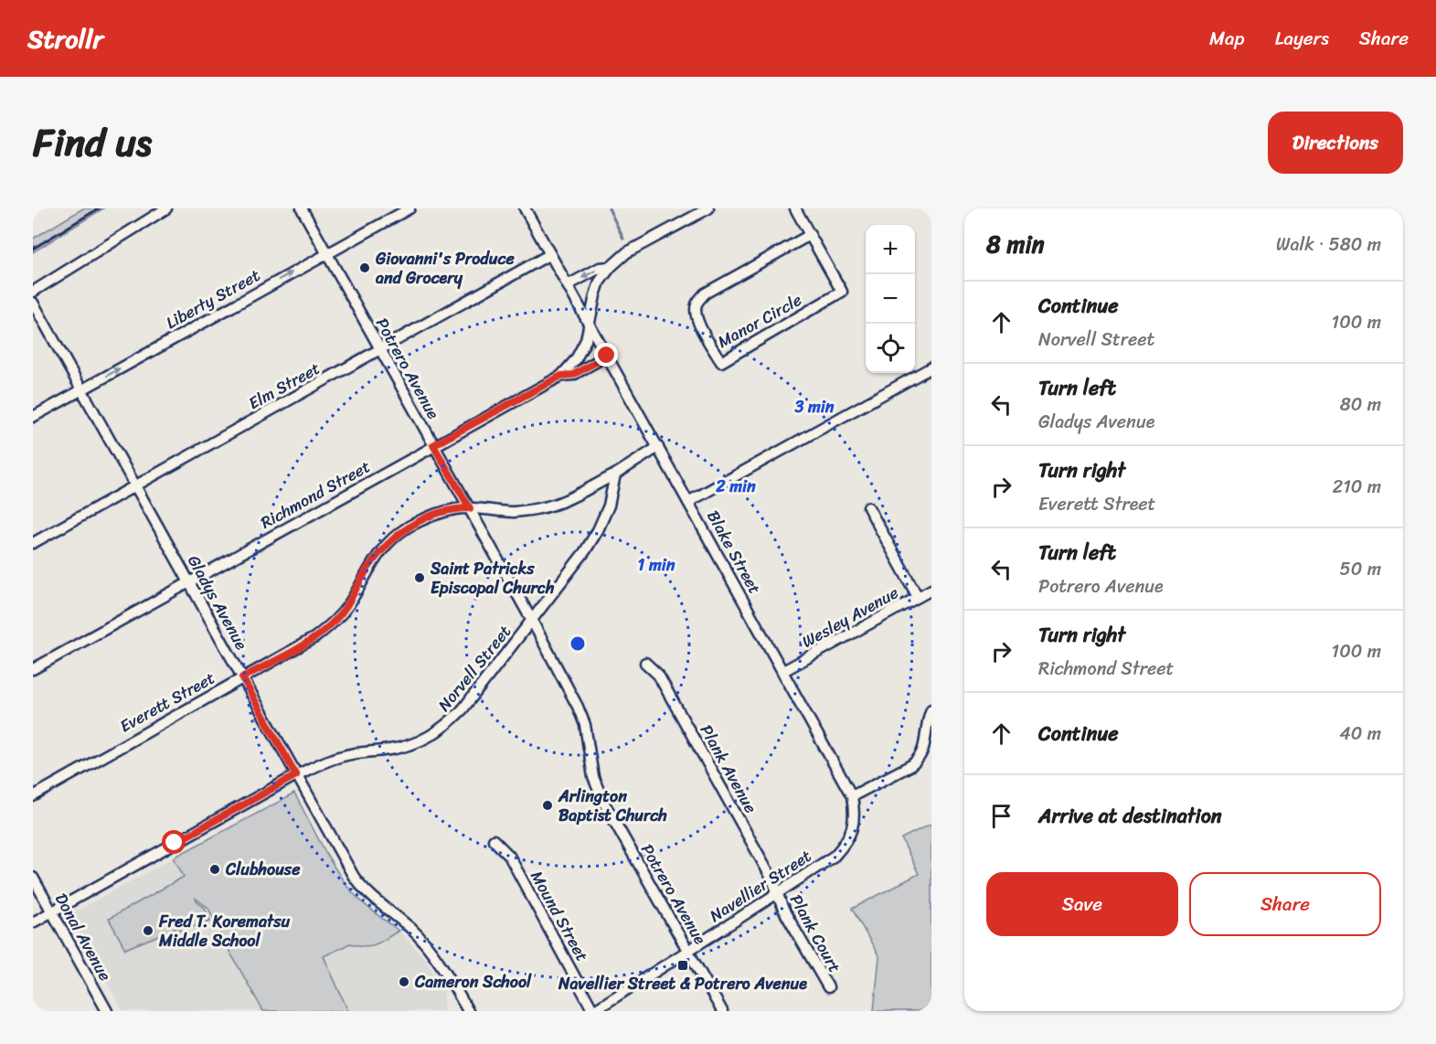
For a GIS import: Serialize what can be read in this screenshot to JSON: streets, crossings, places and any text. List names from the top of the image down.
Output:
{
  "streets": {
    "street": [
      "Liberty Street",
      "Manor Circle",
      "Potrero Avenue",
      "Elm Street",
      "Richmond Street",
      "Blake Street",
      "Gladys Avenue",
      "Wesley Avenue",
      "Norvell Street",
      "Everett Street",
      "Plank Avenue",
      "Navellier Street",
      "Mound Street",
      "Plank Court",
      "Donal Avenue"
    ]
  },
  "crossings": [
    ["Liberty Street", "Potrero Avenue"],
    ["Liberty Street", "Gladys Avenue"],
    ["Potrero Avenue", "Elm Street"],
    ["Potrero Avenue", "Richmond Street"],
    ["Potrero Avenue", "Norvell Street"],
    ["Potrero Avenue", "Everett Street"],
    ["Potrero Avenue", "Navellier Street"],
    ["Elm Street", "Blake Street"],
    ["Elm Street", "Gladys Avenue"],
    ["Richmond Street", "Blake Street"],
    ["Richmond Street", "Gladys Avenue"],
    ["Blake Street", "Wesley Avenue"],
    ["Blake Street", "Navellier Street"],
    ["Gladys Avenue", "Norvell Street"],
    ["Gladys Avenue", "Everett Street"],
    ["Norvell Street", "Everett Street"],
    ["Norvell Street", "Donal Avenue"],
    ["Plank Avenue", "Navellier Street"],
    ["Plank Avenue", "Plank Court"],
    ["Navellier Street", "Mound Street"],
    ["Navellier Street", "Plank Court"]
  ],
  "one_way": ["Liberty Street"],
  "places": {
    "other": [
      "Giovanni's Produce and Grocery",
      "Saint Patricks Episcopal Church",
      "Arlington Baptist Church",
      "Clubhouse",
      "Fred T. Korematsu Middle School",
      "Cameron School"
    ],
    "transit": ["Navellier Street & Potrero Avenue"]
  },
  "page": {
    "header": "Strollr",
    "nav": ["Map", "Layers", "Share"],
    "title": "Find us",
    "buttons": [
      "Directions",
      ["Save", "Share"]
    ],
    "heading": ["8 min", "Walk · 580 m"],
    "map_buttons": ["+", "−"],
    "list": [
      ["Continue", "Norvell Street", "100 m"],
      ["Turn left", "Gladys Avenue", "80 m"],
      ["Turn right", "Everett Street", "210 m"],
      ["Turn left", "Potrero Avenue", "50 m"],
      ["Turn right", "Richmond Street", "100 m"],
      ["Continue", "40 m"],
      "Arrive at destination"
    ]
  },
  "rings": ["3 min", "2 min", "1 min"]
}
